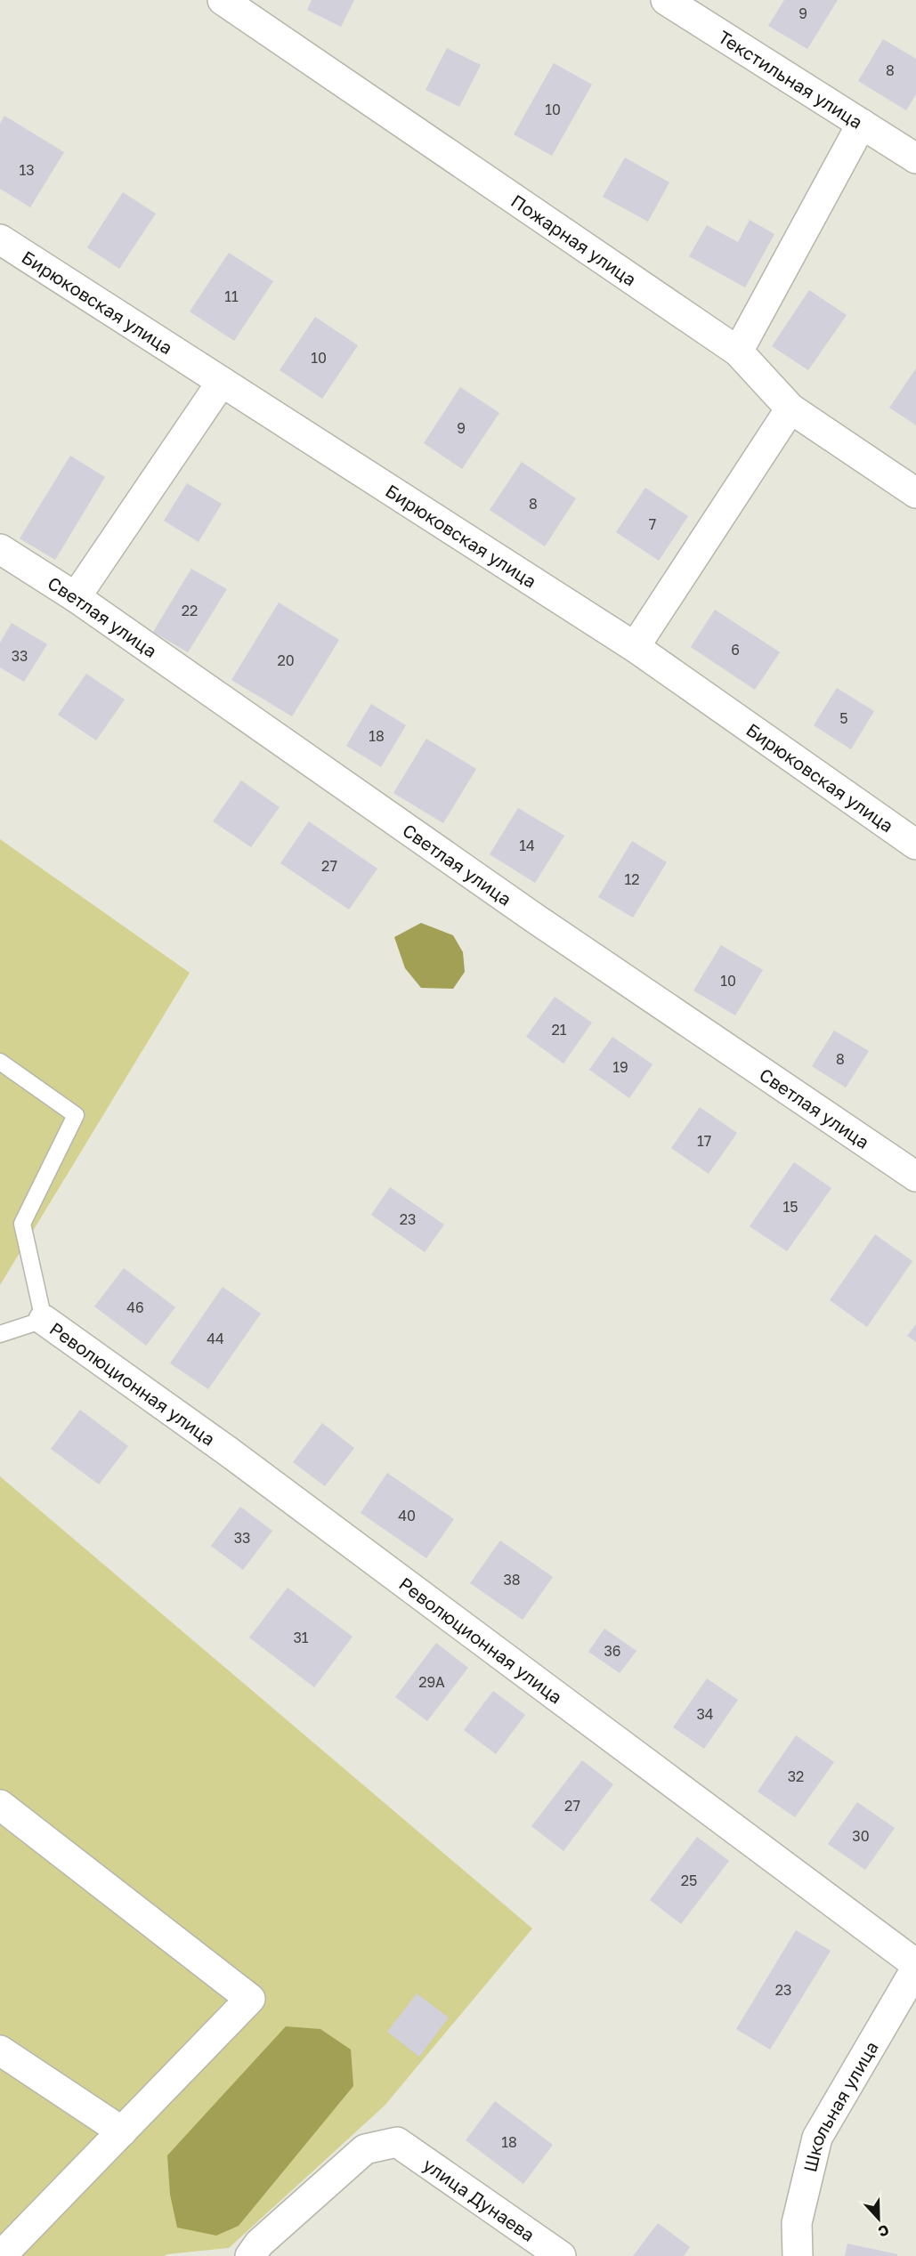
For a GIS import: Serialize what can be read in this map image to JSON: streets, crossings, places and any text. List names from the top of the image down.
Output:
{
  "streets": {
    "street": [
      "Текстильная улица",
      "Пожарная улица",
      "Бирюковская улица",
      "Светлая улица",
      "Революционная улица",
      "Школьная улица",
      "улица Дунаева"
    ]
  },
  "house_numbers": [
    "9",
    "8",
    "10",
    "13",
    "11",
    "10",
    "9",
    "8",
    "7",
    "22",
    "6",
    "33",
    "20",
    "5",
    "18",
    "14",
    "27",
    "12",
    "10",
    "21",
    "8",
    "19",
    "17",
    "15",
    "23",
    "46",
    "44",
    "40",
    "33",
    "38",
    "31",
    "36",
    "29А",
    "34",
    "32",
    "27",
    "30",
    "25",
    "23",
    "18"
  ],
  "north": "bottom"
}
